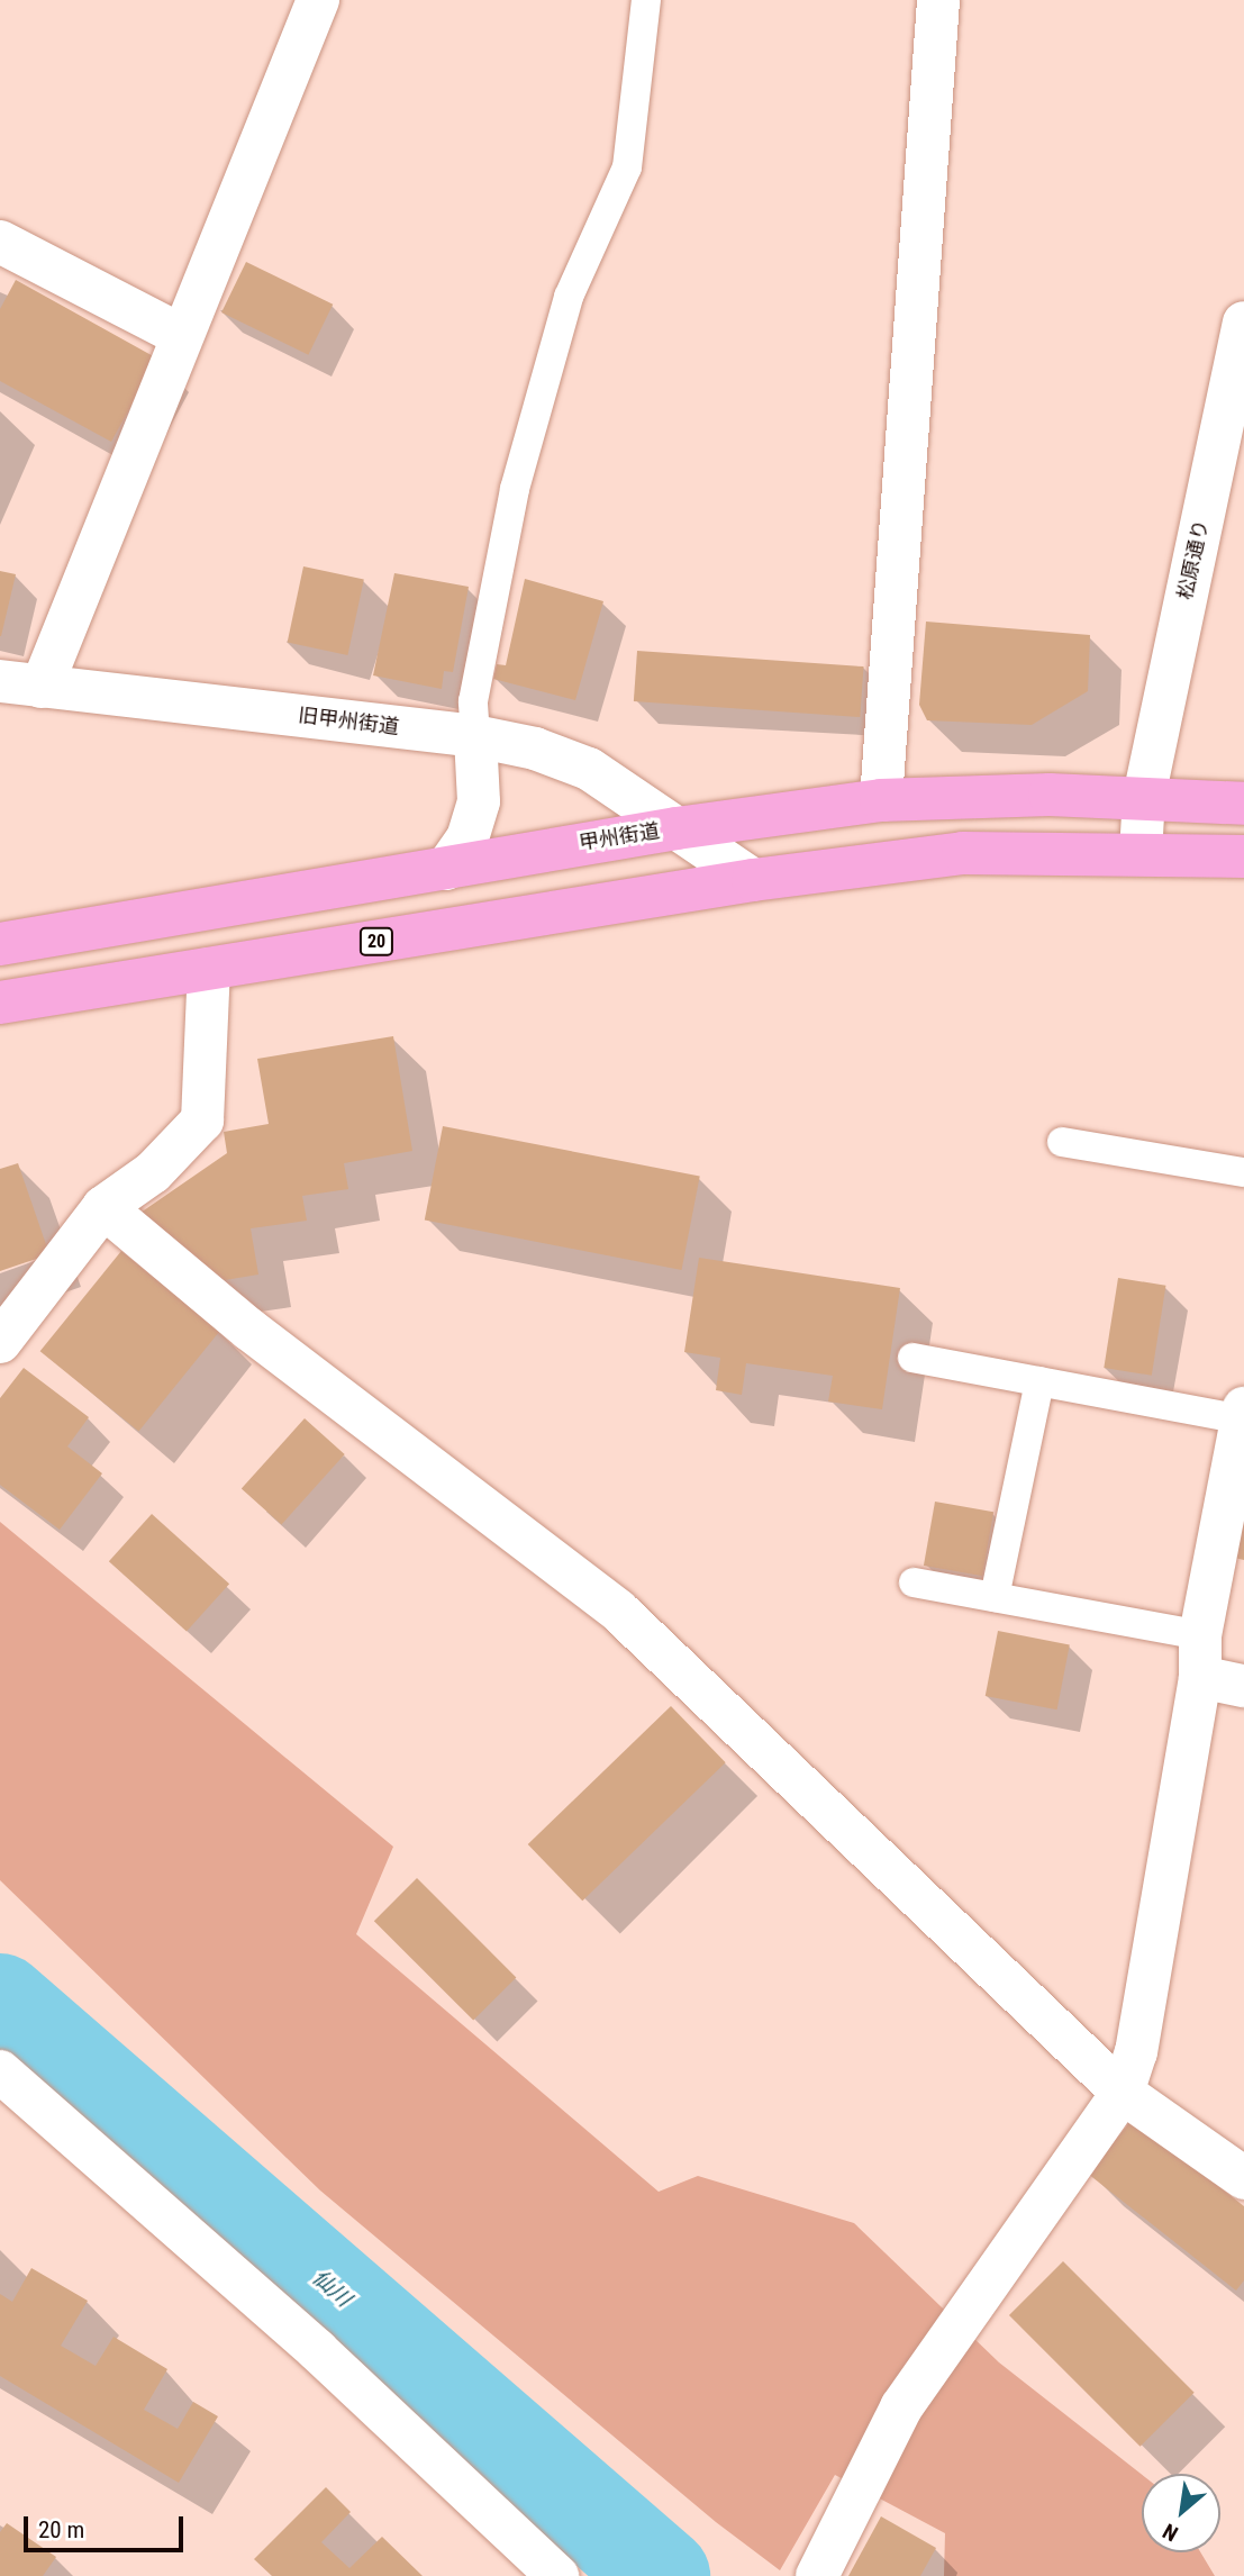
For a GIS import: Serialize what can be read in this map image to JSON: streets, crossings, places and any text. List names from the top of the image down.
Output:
{
  "streets": {
    "highway": ["甲州街道", "20"],
    "street": ["松原通り", "旧甲州街道"]
  },
  "crossings": [
    ["松原通り", "甲州街道"],
    ["松原通り", "20"],
    ["旧甲州街道", "甲州街道"],
    ["旧甲州街道", "20"]
  ],
  "water": ["仙川"],
  "scale_bar": "20 m",
  "north": "bottom left"
}
